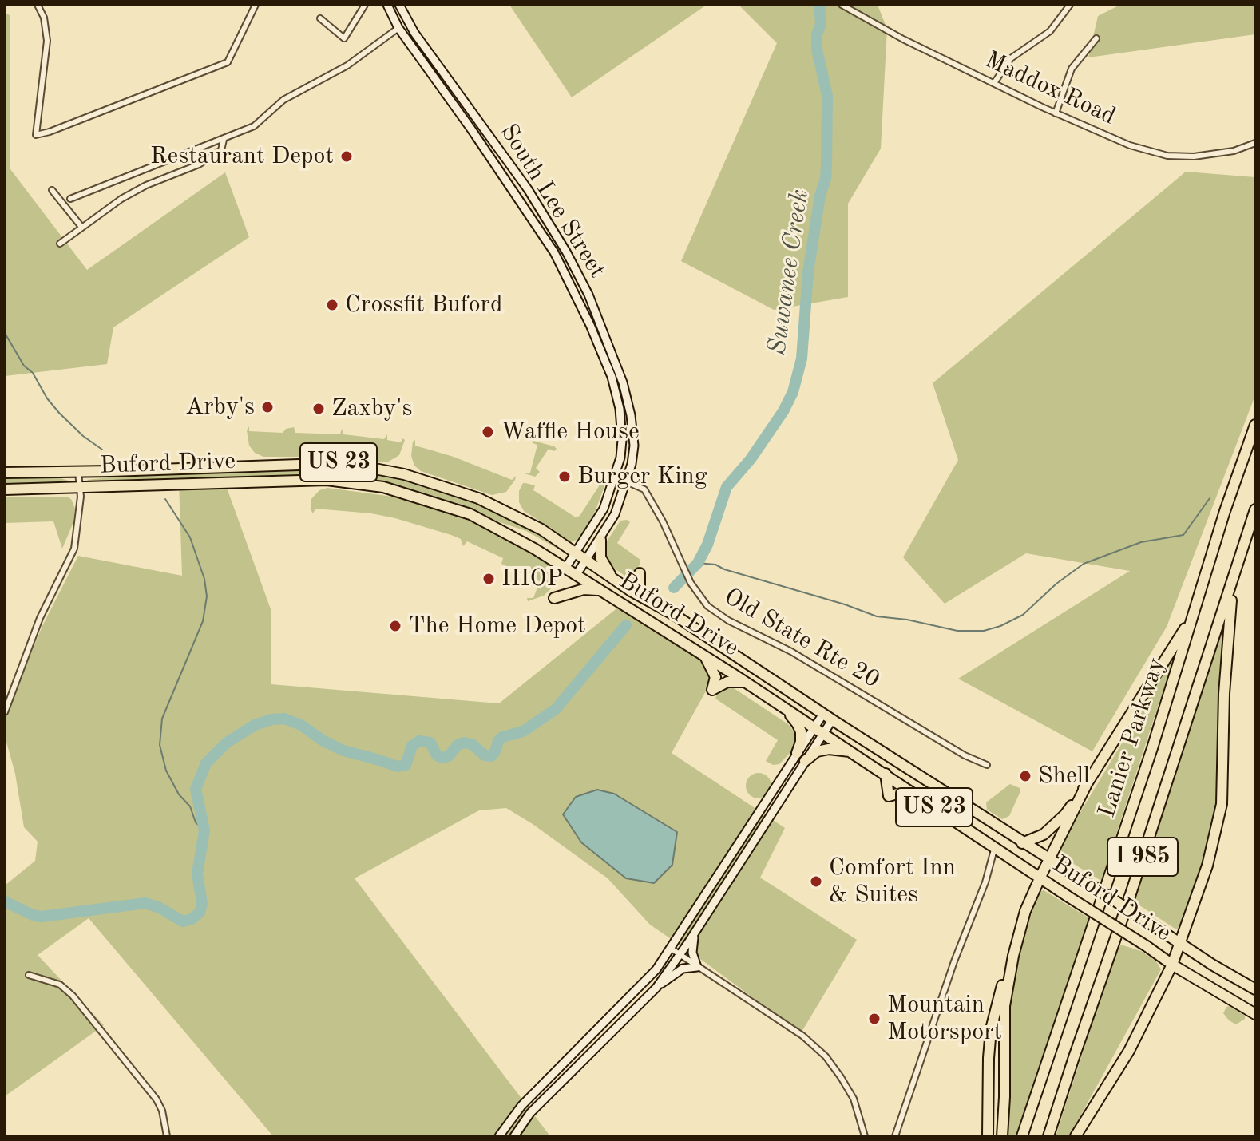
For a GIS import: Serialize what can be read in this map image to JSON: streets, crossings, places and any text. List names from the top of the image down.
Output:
{
  "streets": {
    "highway": [
      "US 23",
      "Buford Drive",
      "Lanier Parkway",
      "I 985"
    ],
    "main road": ["South Lee Street"],
    "street": ["Maddox Road", "Old State Rte 20"]
  },
  "crossings": [
    ["South Lee Street", "Buford Drive"],
    ["South Lee Street", "Old State Rte 20"]
  ],
  "water": ["Suwanee Creek"],
  "places": [
    "Restaurant Depot",
    "Crossfit Buford",
    "Arby's",
    "Zaxby's",
    "Waffle House",
    "Burger King",
    "IHOP",
    "The Home Depot",
    "Shell",
    "Comfort Inn & Suites",
    "Mountain Motorsport"
  ]
}
